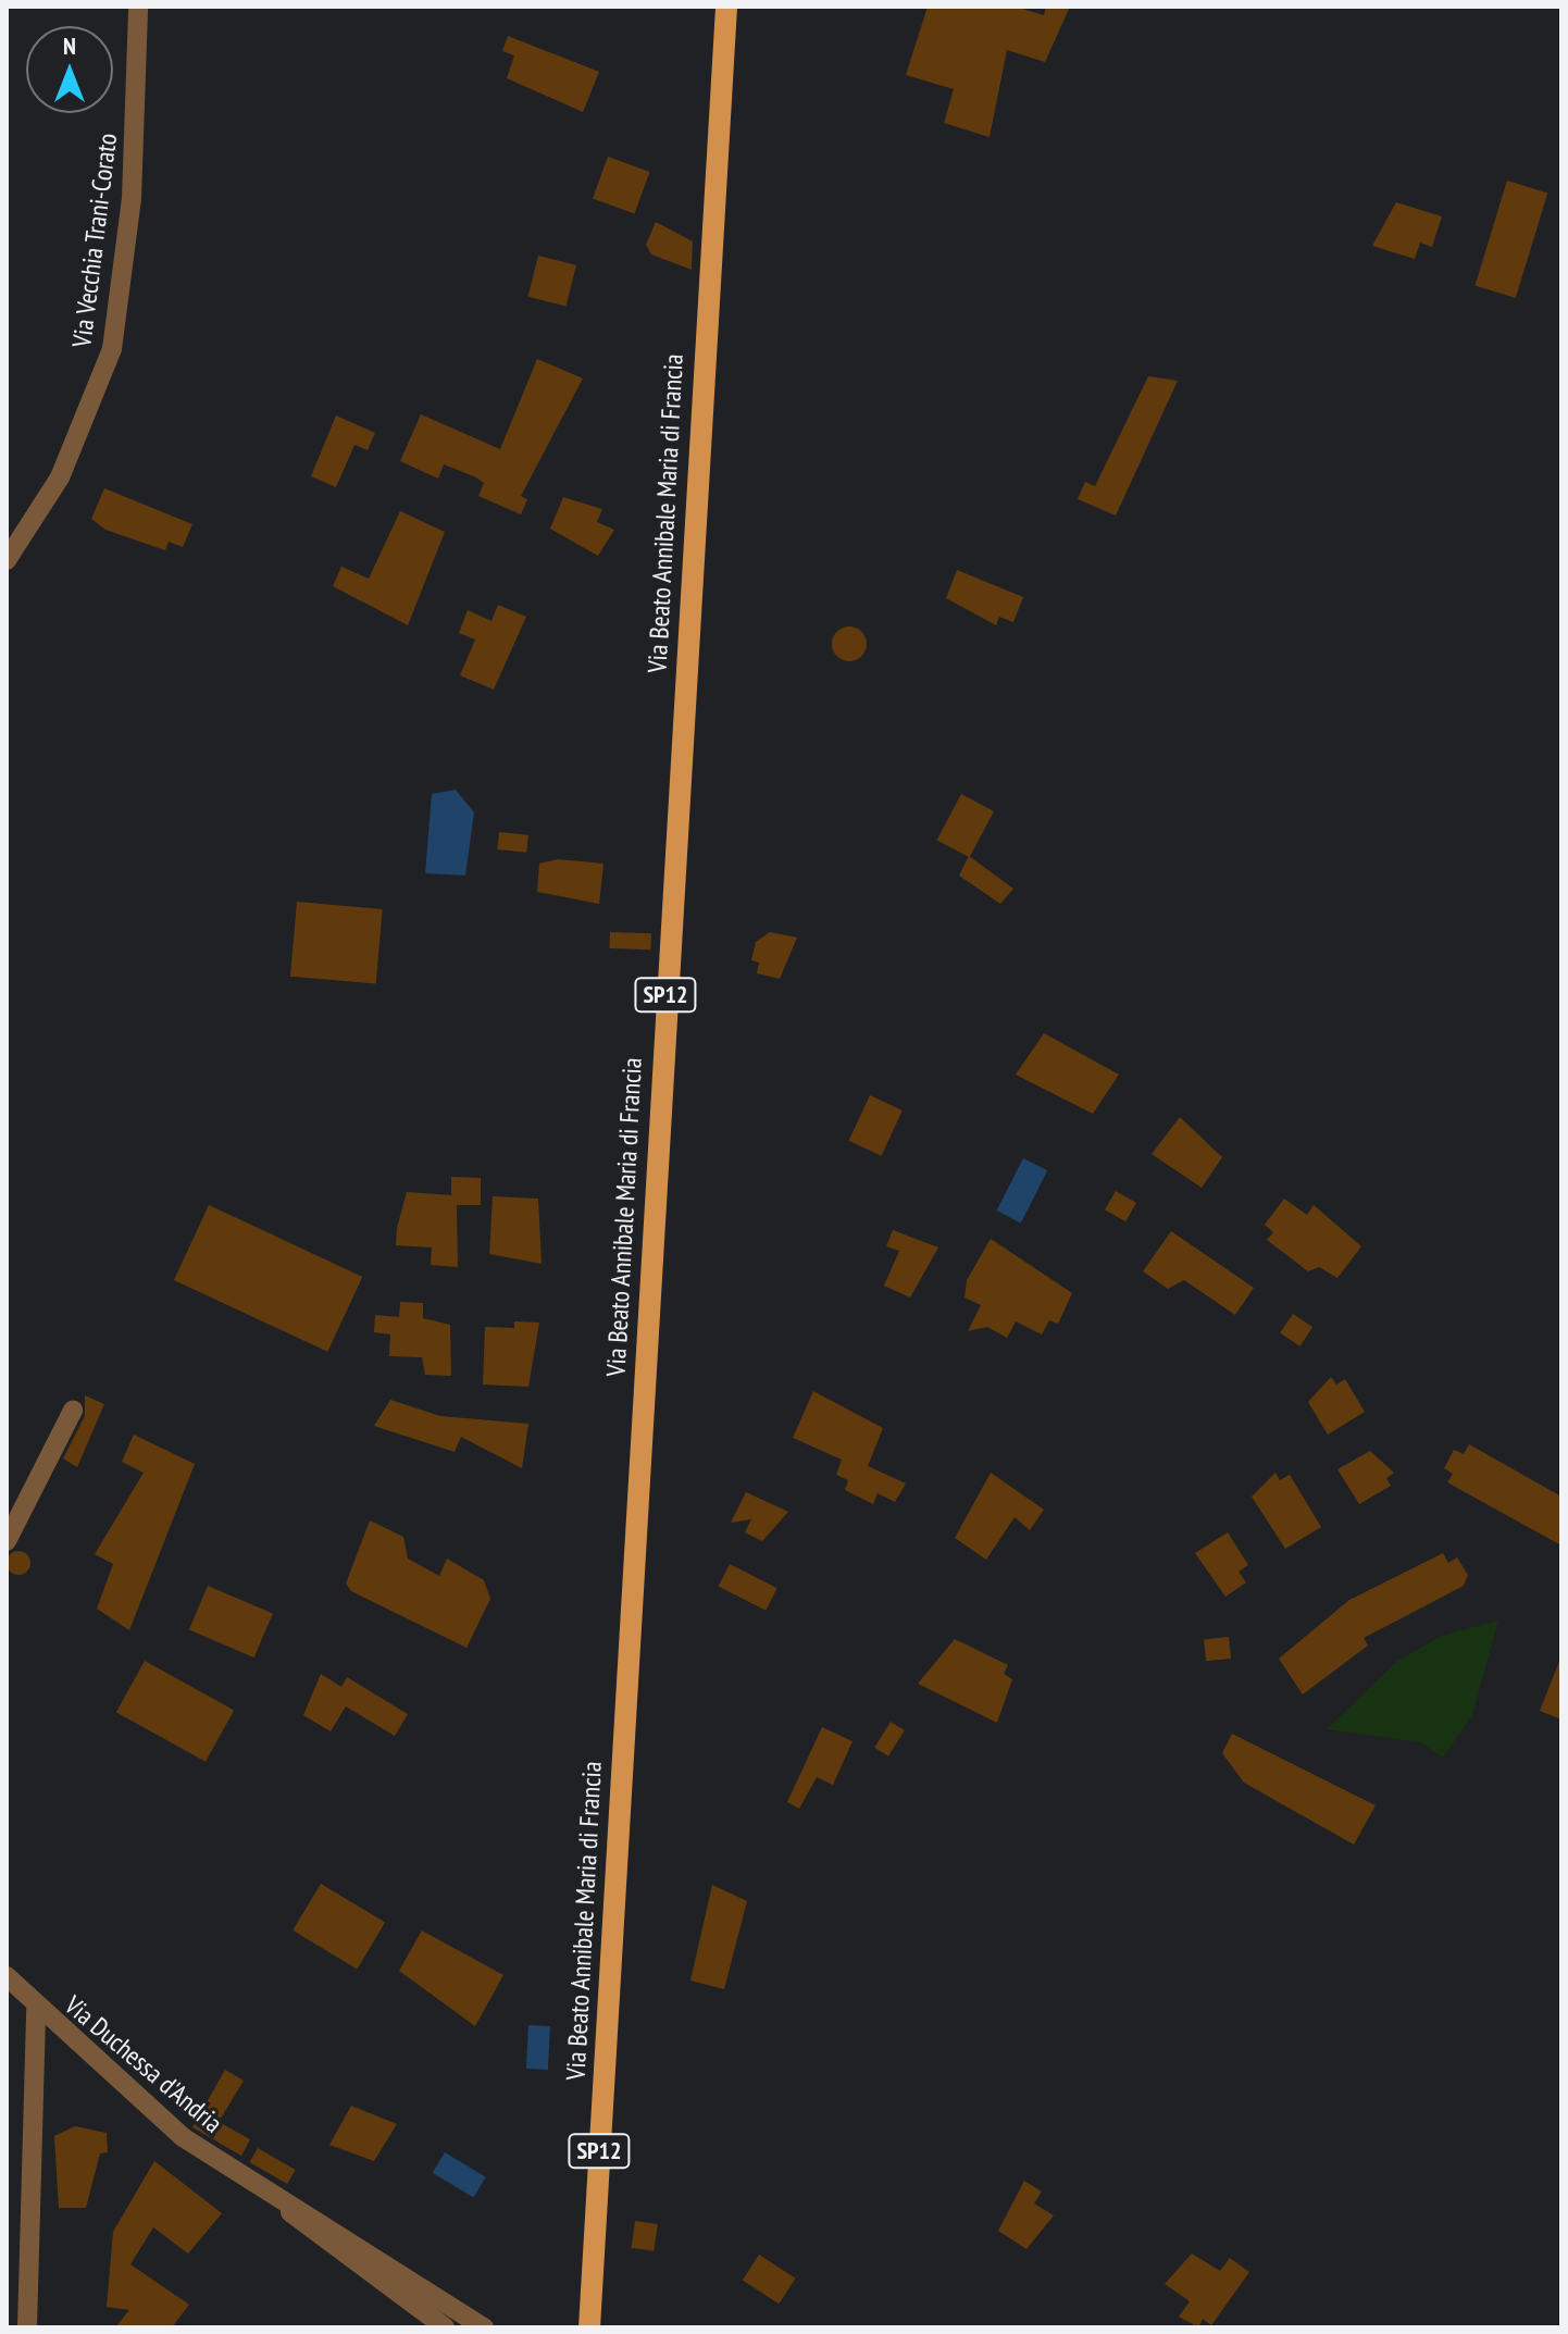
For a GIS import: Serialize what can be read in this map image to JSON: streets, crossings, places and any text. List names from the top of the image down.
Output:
{
  "streets": {
    "main road": ["Via Beato Annibale Maria di Francia", "SP12"],
    "street": ["Via Vecchia Trani-Corato", "Via Duchessa d'Andria"]
  },
  "north": "top"
}
